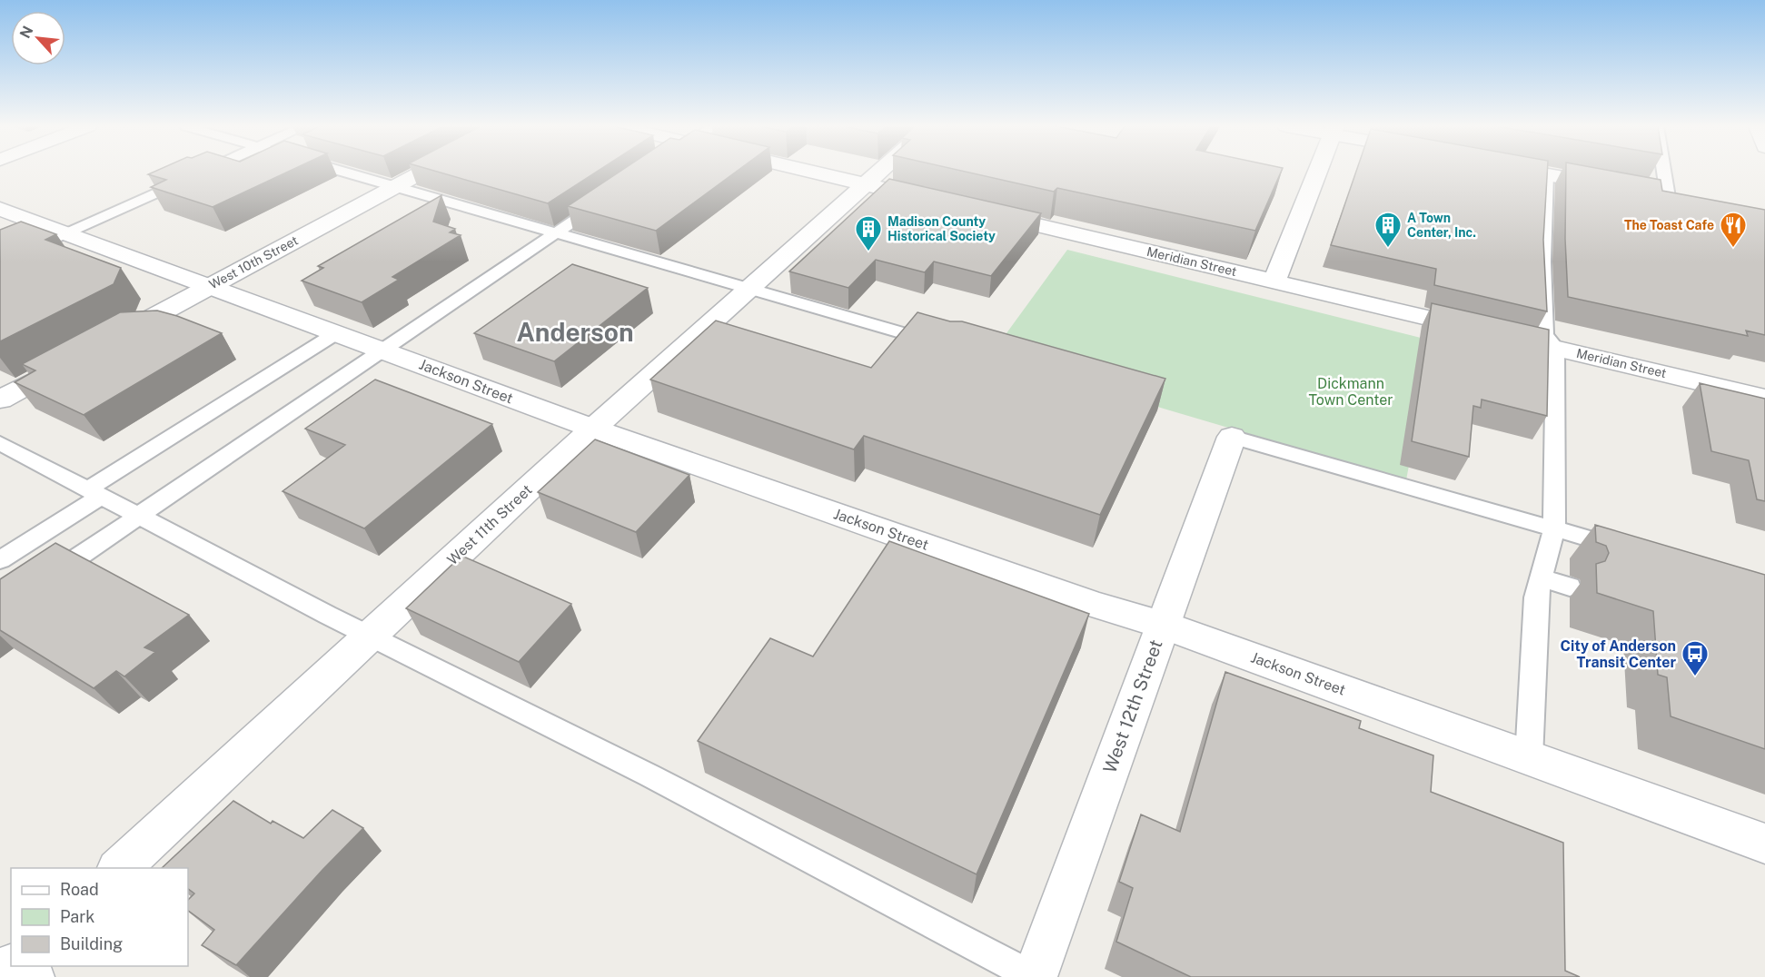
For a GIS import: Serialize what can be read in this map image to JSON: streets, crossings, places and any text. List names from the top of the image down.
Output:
{
  "streets": {
    "street": [
      "Meridian Street",
      "West 10th Street",
      "Jackson Street",
      "West 11th Street",
      "West 12th Street"
    ]
  },
  "crossings": [
    ["West 10th Street", "Jackson Street"],
    ["Jackson Street", "West 11th Street"],
    ["Jackson Street", "West 12th Street"]
  ],
  "districts": ["Anderson"],
  "parks": ["Dickmann Town Center"],
  "places": {
    "building": ["A Town Center, Inc.", "Madison County Historical Society"],
    "restaurant": ["The Toast Cafe"],
    "bus stop": ["City of Anderson Transit Center"]
  },
  "legend": ["Road", "Park", "Building"],
  "north": "top left"
}
